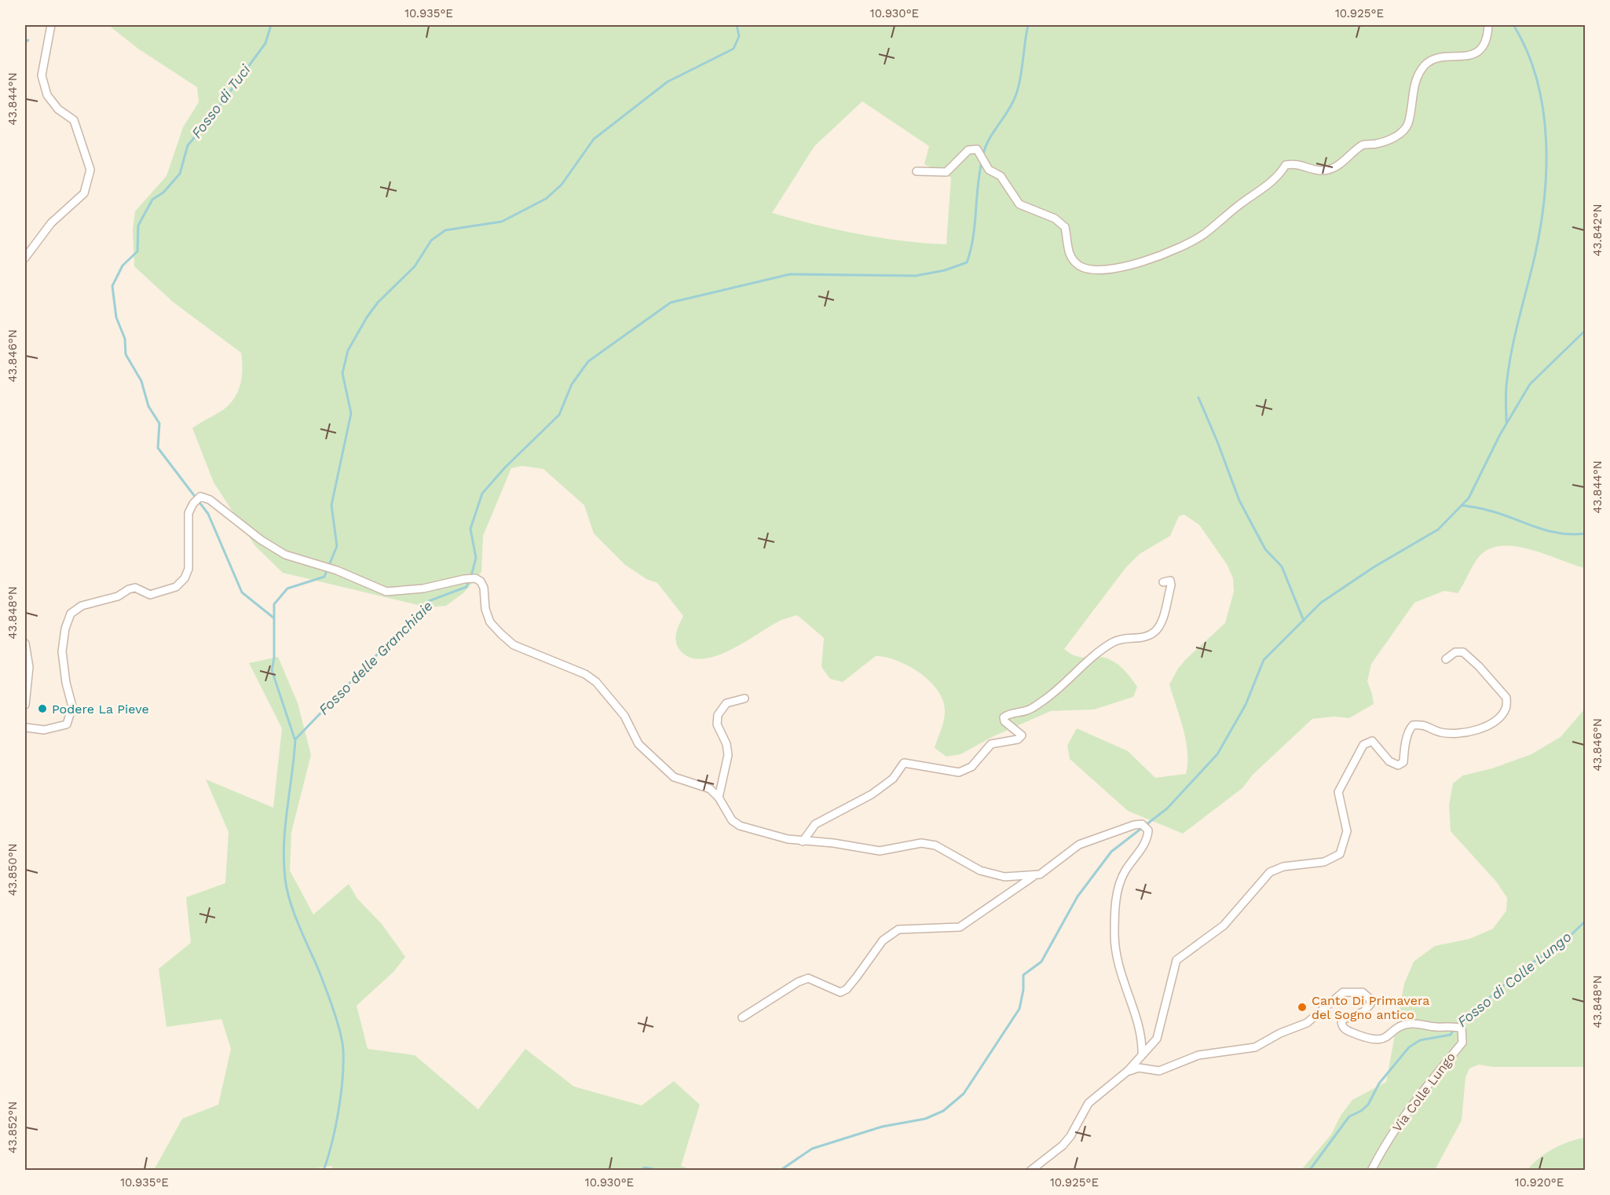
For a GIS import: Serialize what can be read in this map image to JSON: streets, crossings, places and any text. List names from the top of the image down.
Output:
{
  "streets": {
    "street": ["Via Colle Lungo"]
  },
  "water": ["Fosso di Tuci", "Fosso delle Granchiaie", "Fosso di Colle Lungo"],
  "places": ["Podere La Pieve", "Canto Di Primavera del Sogno antico"],
  "coordinates": [
    "10.935°E",
    "10.930°E",
    "10.925°E",
    "43.844°N",
    "43.842°N",
    "43.846°N",
    "43.848°N",
    "43.850°N",
    "43.852°N",
    "10.920°E"
  ]
}
